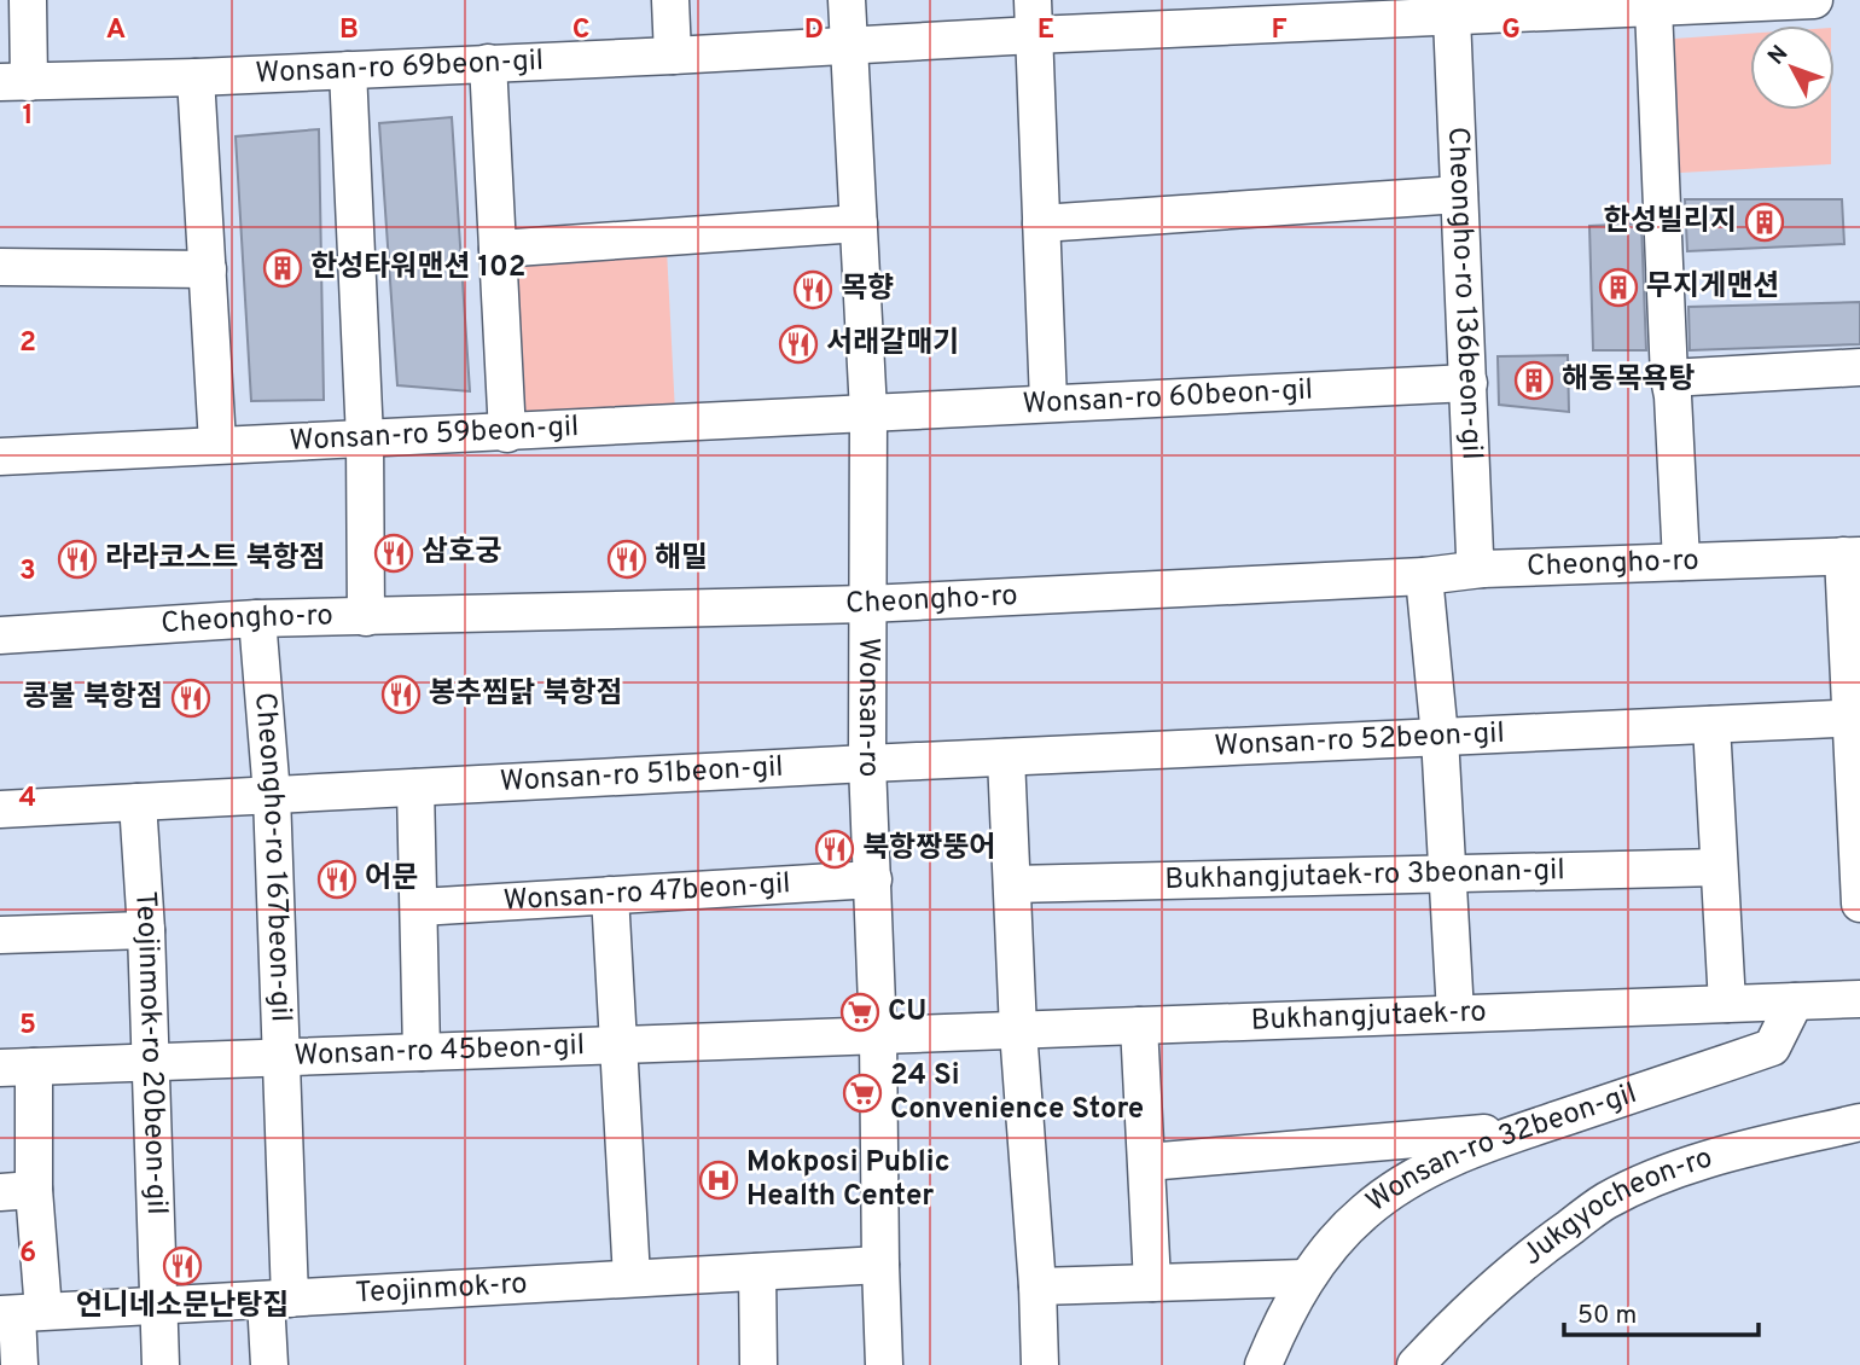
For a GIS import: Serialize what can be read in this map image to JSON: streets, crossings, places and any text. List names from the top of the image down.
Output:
{
  "streets": {
    "street": [
      "Wonsan-ro 69beon-gil",
      "Cheongho-ro 136beon-gil",
      "Wonsan-ro 60beon-gil",
      "Wonsan-ro 59beon-gil",
      "Cheongho-ro",
      "Wonsan-ro",
      "Wonsan-ro 52beon-gil",
      "Wonsan-ro 51beon-gil",
      "Cheongho-ro 167beon-gil",
      "Bukhangjutaek-ro 3beonan-gil",
      "Wonsan-ro 47beon-gil",
      "Bukhangjutaek-ro",
      "Wonsan-ro 45beon-gil",
      "Teojinmok-ro 20beon-gil",
      "Wonsan-ro 32beon-gil",
      "Jukgyocheon-ro",
      "Teojinmok-ro"
    ]
  },
  "crossings": [
    ["Wonsan-ro 69beon-gil", "Cheongho-ro 136beon-gil"],
    ["Wonsan-ro 69beon-gil", "Wonsan-ro"],
    ["Cheongho-ro 136beon-gil", "Wonsan-ro 60beon-gil"],
    ["Cheongho-ro 136beon-gil", "Cheongho-ro"],
    ["Wonsan-ro 60beon-gil", "Wonsan-ro 59beon-gil"],
    ["Wonsan-ro 60beon-gil", "Wonsan-ro"],
    ["Wonsan-ro 59beon-gil", "Wonsan-ro"],
    ["Cheongho-ro", "Wonsan-ro"],
    ["Cheongho-ro", "Cheongho-ro 167beon-gil"],
    ["Wonsan-ro", "Wonsan-ro 52beon-gil"],
    ["Wonsan-ro", "Wonsan-ro 51beon-gil"],
    ["Wonsan-ro", "Wonsan-ro 47beon-gil"],
    ["Wonsan-ro", "Bukhangjutaek-ro"],
    ["Wonsan-ro", "Wonsan-ro 45beon-gil"],
    ["Wonsan-ro", "Teojinmok-ro"],
    ["Wonsan-ro 52beon-gil", "Wonsan-ro 51beon-gil"],
    ["Wonsan-ro 51beon-gil", "Cheongho-ro 167beon-gil"],
    ["Wonsan-ro 51beon-gil", "Teojinmok-ro 20beon-gil"],
    ["Cheongho-ro 167beon-gil", "Wonsan-ro 45beon-gil"],
    ["Cheongho-ro 167beon-gil", "Teojinmok-ro"],
    ["Bukhangjutaek-ro", "Wonsan-ro 45beon-gil"],
    ["Bukhangjutaek-ro", "Wonsan-ro 32beon-gil"],
    ["Wonsan-ro 45beon-gil", "Teojinmok-ro 20beon-gil"],
    ["Teojinmok-ro 20beon-gil", "Teojinmok-ro"]
  ],
  "places": {
    "building": [
      "한성빌리지",
      "한성타워맨션 102",
      "무지게맨션",
      "해동목욕탕"
    ],
    "restaurant": [
      "목향",
      "서래갈매기",
      "삼호궁",
      "라라코스트 북항점",
      "해밀",
      "봉추찜닭 북항점",
      "콩불 북항점",
      "북항짱뚱어",
      "어문",
      "언니네소문난탕집"
    ],
    "supermarket": ["CU", "24 Si Convenience Store"],
    "hospital": ["Mokposi Public Health Center"]
  },
  "scale_bar": "50 m",
  "north": "top left",
  "grid": {
    "columns": [
      "A",
      "B",
      "C",
      "D",
      "E",
      "F",
      "G"
    ],
    "rows": [
      "1",
      "2",
      "3",
      "4",
      "5",
      "6"
    ]
  }
}
